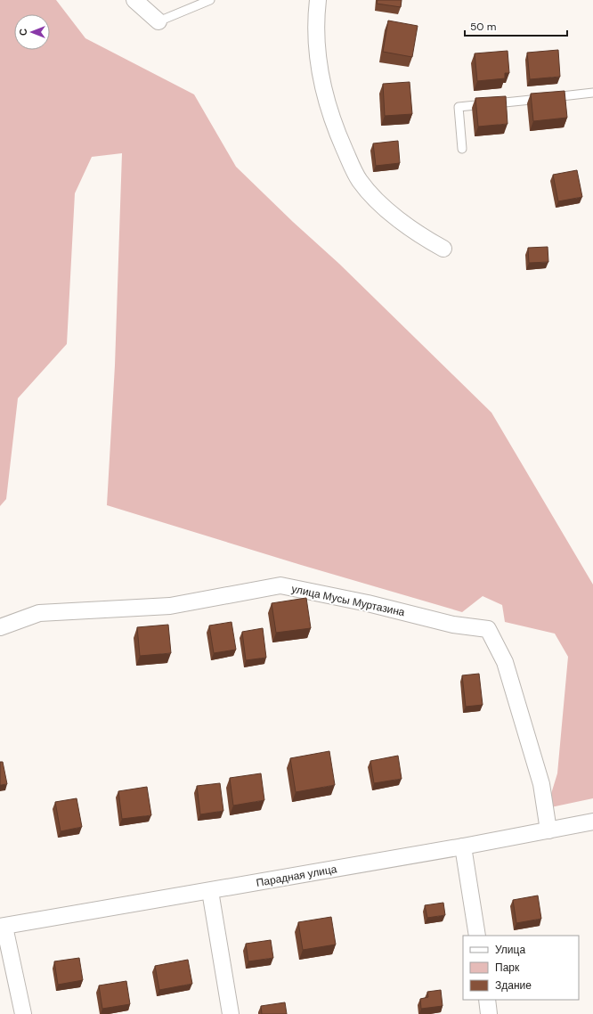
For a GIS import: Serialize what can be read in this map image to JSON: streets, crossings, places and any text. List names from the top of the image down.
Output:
{
  "streets": {
    "street": ["улица Мусы Муртазина", "Парадная улица"]
  },
  "crossings": [
    ["улица Мусы Муртазина", "Парадная улица"]
  ],
  "legend": ["Улица", "Парк", "Здание"],
  "scale_bar": "50 m",
  "north": "left"
}
